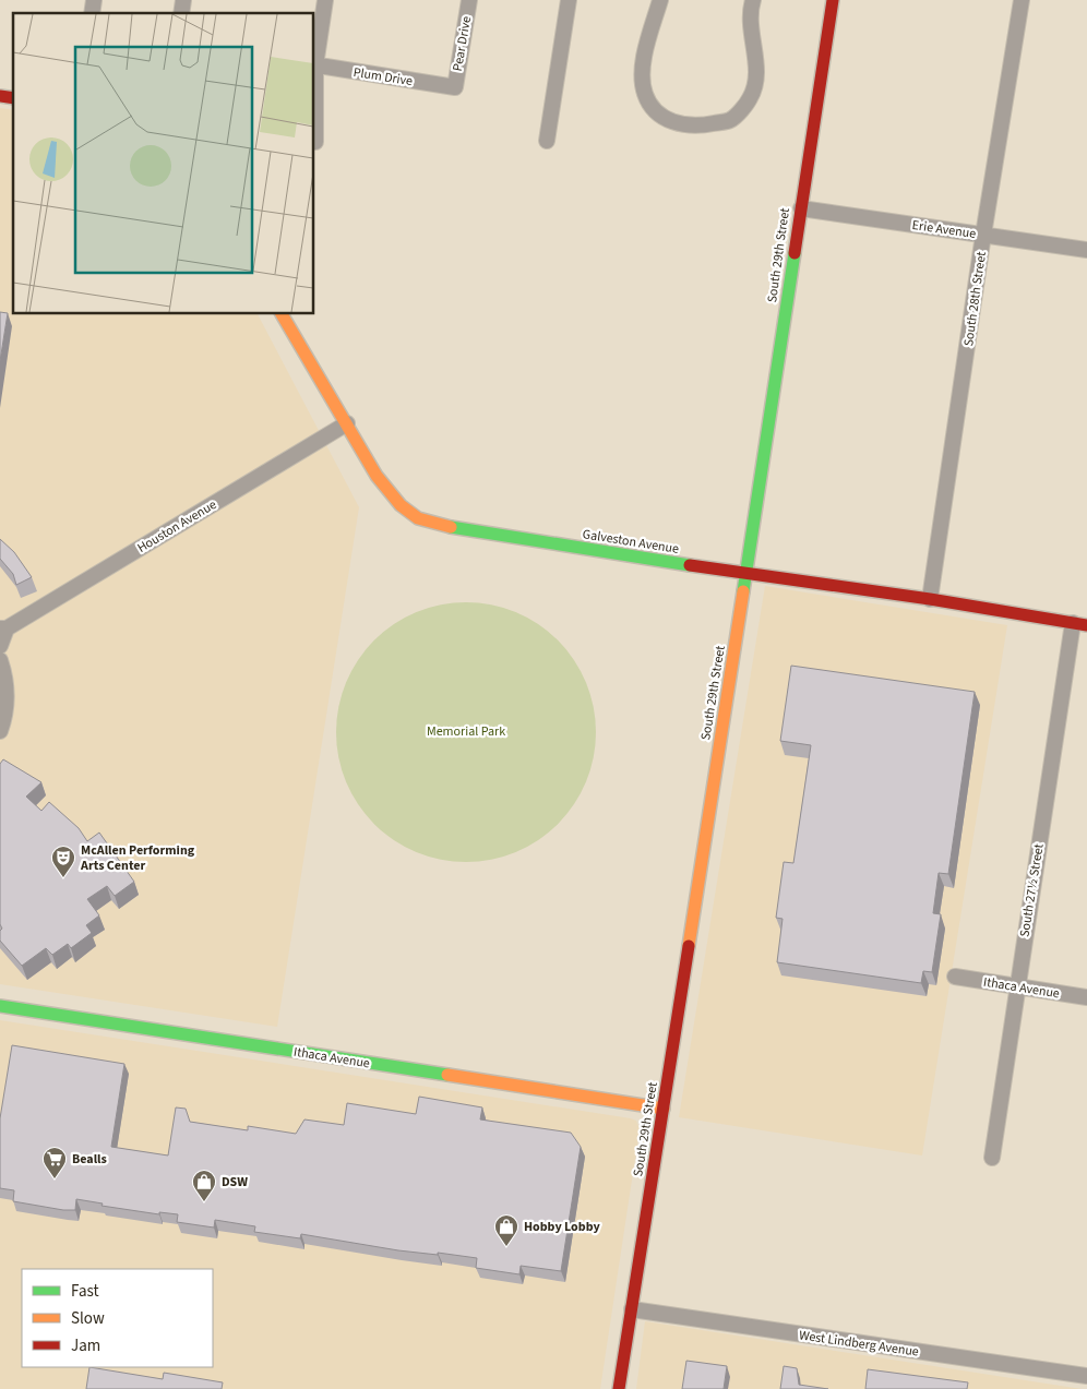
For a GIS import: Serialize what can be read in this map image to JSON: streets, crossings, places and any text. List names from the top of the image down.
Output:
{
  "streets": {
    "street": [
      "Pear Drive",
      "Plum Drive",
      "Erie Avenue",
      "South 29th Street",
      "South 28th Street",
      "Houston Avenue",
      "Galveston Avenue",
      "South 27½ Street",
      "Ithaca Avenue",
      "West Lindberg Avenue"
    ]
  },
  "crossings": [
    ["Pear Drive", "Plum Drive"],
    ["Erie Avenue", "South 29th Street"],
    ["Erie Avenue", "South 28th Street"],
    ["South 29th Street", "Galveston Avenue"],
    ["South 29th Street", "Ithaca Avenue"],
    ["South 29th Street", "West Lindberg Avenue"],
    ["South 28th Street", "Galveston Avenue"],
    ["Houston Avenue", "Galveston Avenue"],
    ["Galveston Avenue", "South 27½ Street"],
    ["South 27½ Street", "Ithaca Avenue"]
  ],
  "parks": ["Memorial Park"],
  "places": {
    "theatre": ["McAllen Performing Arts Center"],
    "supermarket": ["Bealls"],
    "shop": ["DSW", "Hobby Lobby"]
  },
  "legend": ["Fast", "Slow", "Jam"]
}
